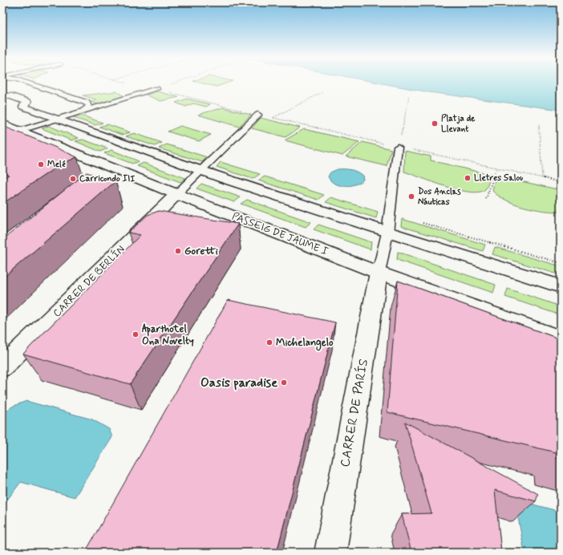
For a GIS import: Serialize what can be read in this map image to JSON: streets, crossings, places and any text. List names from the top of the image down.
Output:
{
  "streets": {
    "street": ["PASSEIG DE JAUME I", "CARRER DE BERLÍN", "CARRER DE PARÍS"]
  },
  "crossings": [
    ["PASSEIG DE JAUME I", "CARRER DE BERLÍN"],
    ["PASSEIG DE JAUME I", "CARRER DE PARÍS"]
  ],
  "places": [
    "Platja de Llevant",
    "Melé",
    "Lletres Salou",
    "Carricondo III",
    "Dos Anclas Náuticas",
    "Goretti",
    "Aparthotel Ona Novelty",
    "Michelangelo",
    "Oasis paradise"
  ]
}
